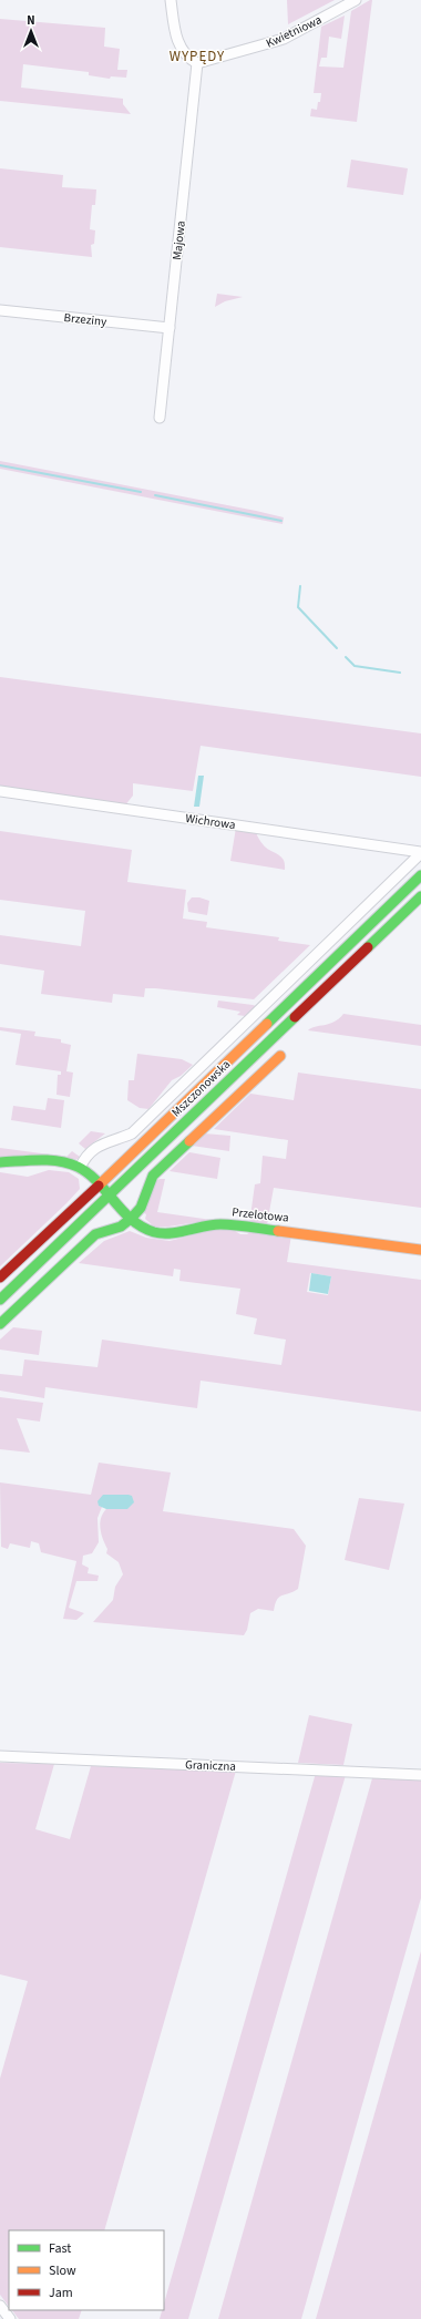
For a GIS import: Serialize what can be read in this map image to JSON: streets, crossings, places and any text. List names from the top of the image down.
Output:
{
  "streets": {
    "main road": ["Mszczonowska", "Przelotowa"],
    "street": [
      "Kwietniowa",
      "Majowa",
      "Brzeziny",
      "Wichrowa",
      "Graniczna"
    ]
  },
  "crossings": [
    ["Kwietniowa", "Majowa"],
    ["Majowa", "Brzeziny"],
    ["Mszczonowska", "Przelotowa"]
  ],
  "districts": ["WYPĘDY"],
  "legend": ["Fast", "Slow", "Jam"],
  "north": "top"
}
